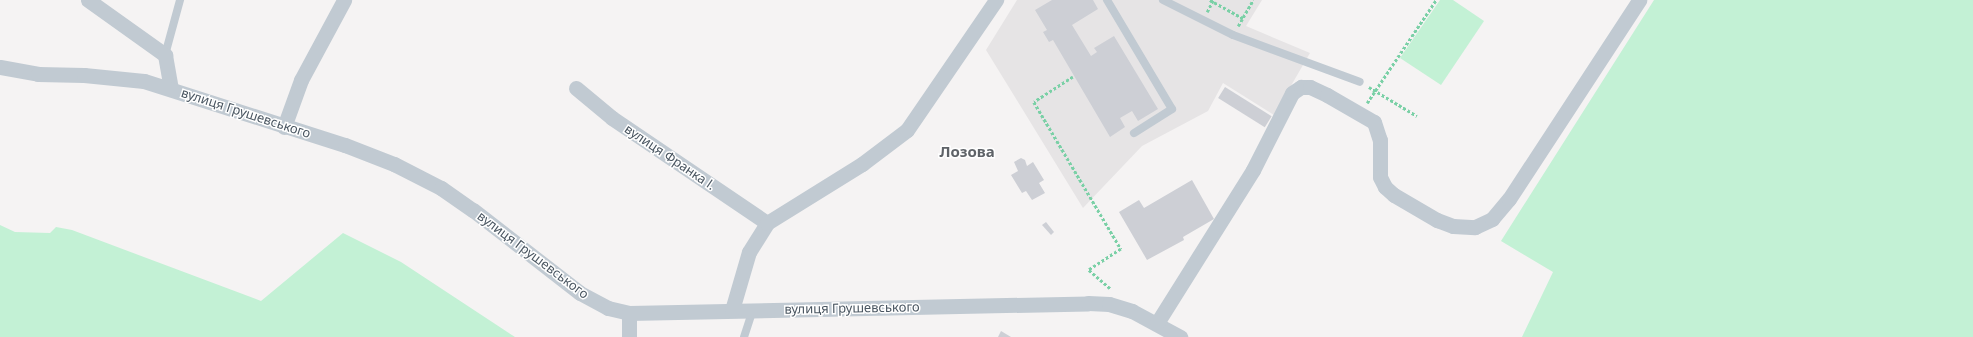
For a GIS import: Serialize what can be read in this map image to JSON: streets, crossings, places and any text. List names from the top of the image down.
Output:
{
  "streets": {
    "street": ["вулиця Грушевського", "вулиця Франка І."]
  },
  "districts": ["Лозова"]
}
